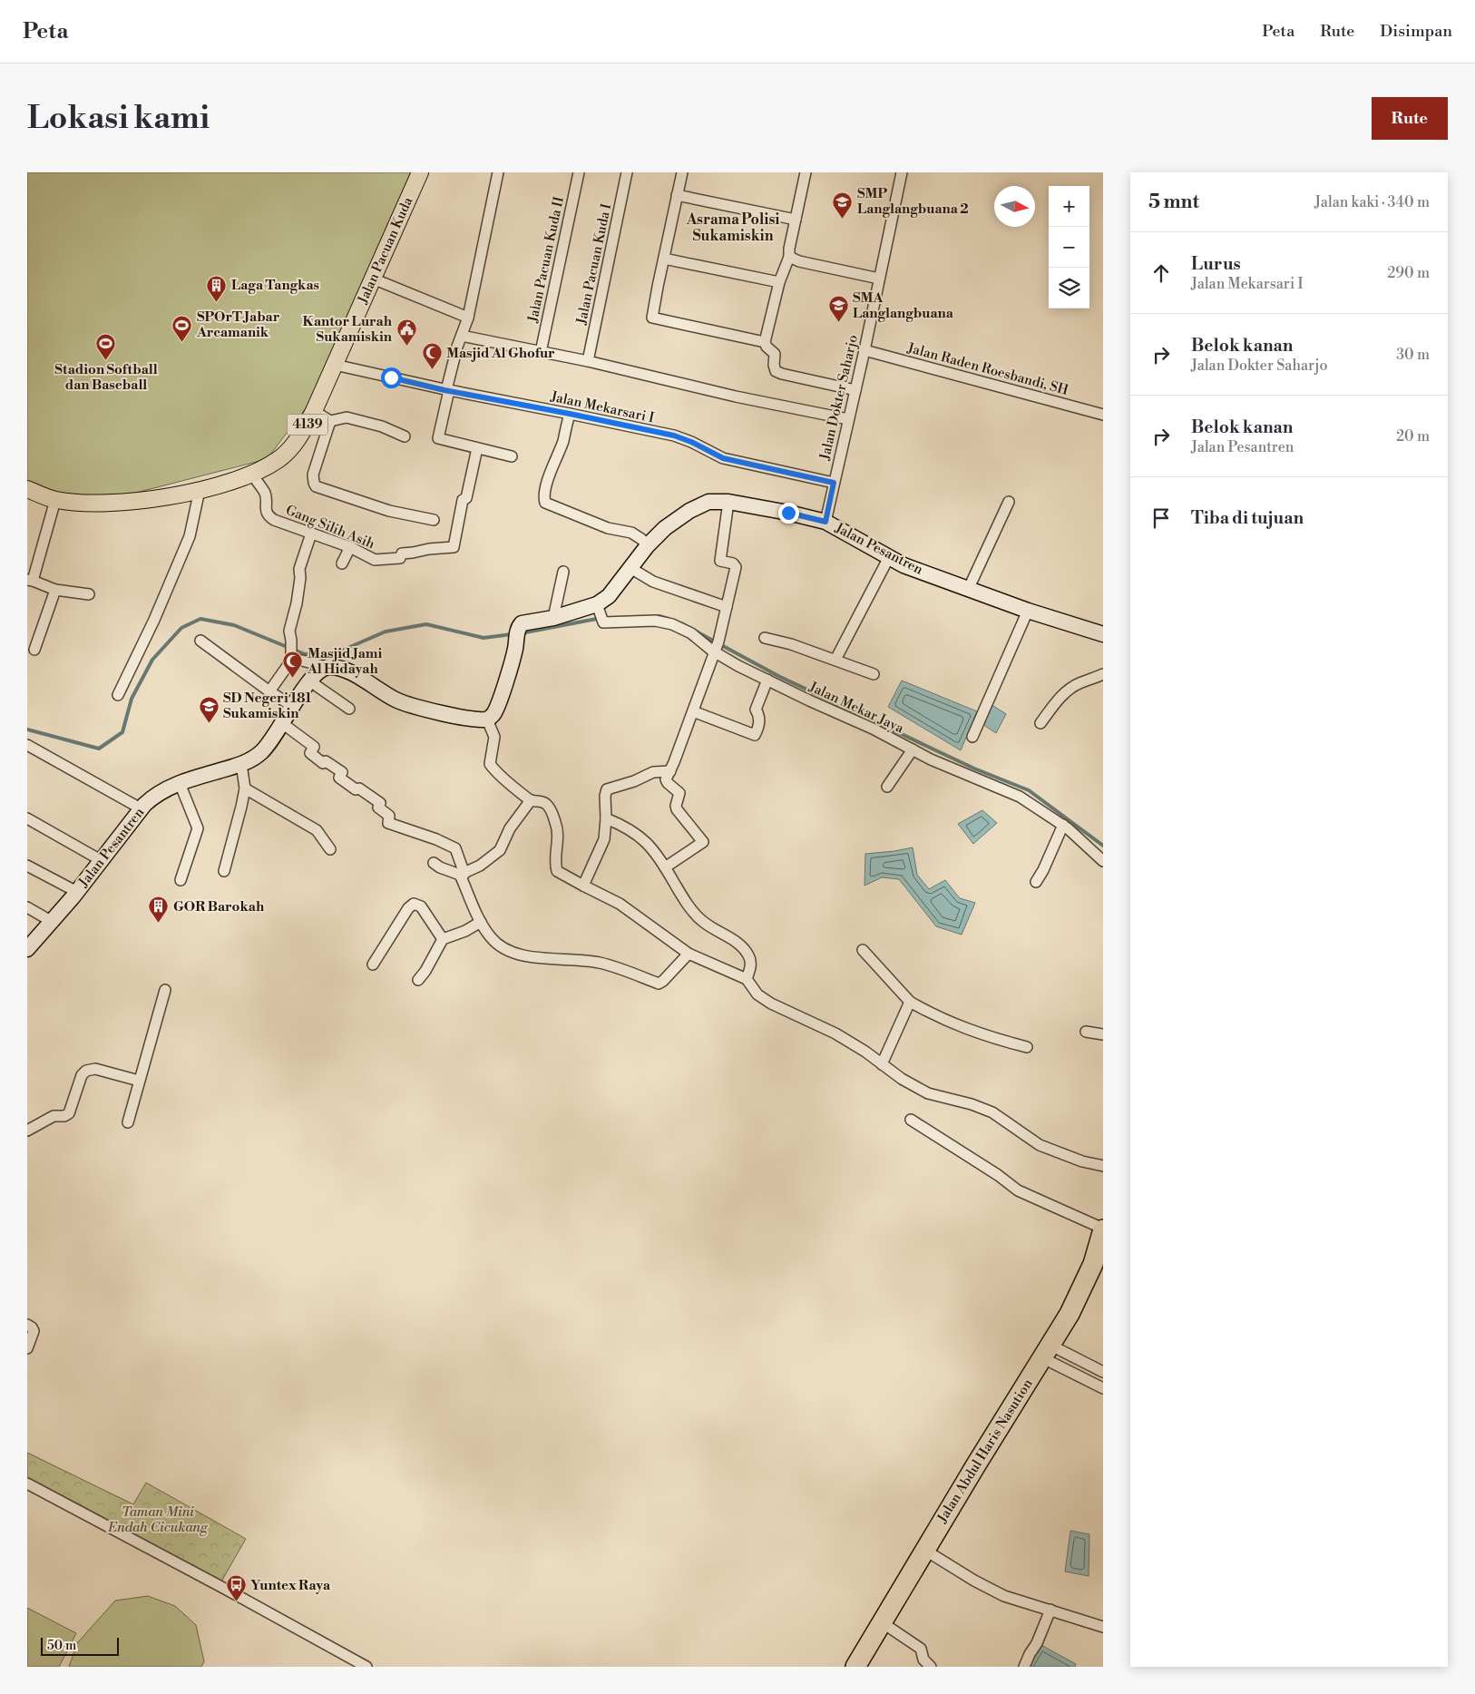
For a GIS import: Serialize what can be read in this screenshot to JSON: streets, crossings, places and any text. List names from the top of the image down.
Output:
{
  "streets": {
    "highway": ["Jalan Abdul Haris Nasution"],
    "main road": ["Jalan Pacuan Kuda", "4139"],
    "street": [
      "Jalan Pacuan Kuda II",
      "Jalan Pacuan Kuda I",
      "Jalan Raden Roesbandi, SH",
      "Jalan Dokter Saharjo",
      "Jalan Mekarsari I",
      "Gang Silih Asih",
      "Jalan Pesantren",
      "Jalan Mekar Jaya"
    ]
  },
  "crossings": [
    ["Jalan Pacuan Kuda", "Jalan Mekarsari I"],
    ["Jalan Pacuan Kuda", "Gang Silih Asih"],
    ["Jalan Raden Roesbandi, SH", "Jalan Dokter Saharjo"],
    ["Jalan Dokter Saharjo", "Jalan Mekarsari I"],
    ["Jalan Dokter Saharjo", "Jalan Pesantren"],
    ["Jalan Pesantren", "Jalan Mekar Jaya"]
  ],
  "districts": ["Asrama Polisi Sukamiskin"],
  "parks": ["Taman Mini Endah Cicukang"],
  "places": {
    "school or university": ["SMP Langlangbuana 2", "SMA Langlangbuana", "SD Negeri 181 Sukamiskin"],
    "building": ["Laga Tangkas", "GOR Barokah"],
    "sports": ["SPOrT Jabar Arcamanik", "Stadion Softball dan Baseball"],
    "public building": ["Kantor Lurah Sukamiskin"],
    "mosque": ["Masjid Al Ghofur", "Masjid Jami Al Hidayah"],
    "bus stop": ["Yuntex Raya"]
  },
  "scale_bar": "50 m",
  "north": "right",
  "page": {
    "header": "Peta",
    "nav": ["Peta", "Rute", "Disimpan"],
    "buttons": "Rute",
    "title": "Lokasi kami",
    "heading": ["5 mnt", "Jalan kaki · 340 m"],
    "map_buttons": ["+", "−"],
    "list": [
      ["Lurus", "Jalan Mekarsari I", "290 m"],
      ["Belok kanan", "Jalan Dokter Saharjo", "30 m"],
      ["Belok kanan", "Jalan Pesantren", "20 m"],
      "Tiba di tujuan"
    ],
    "scale": "50 m"
  }
}
